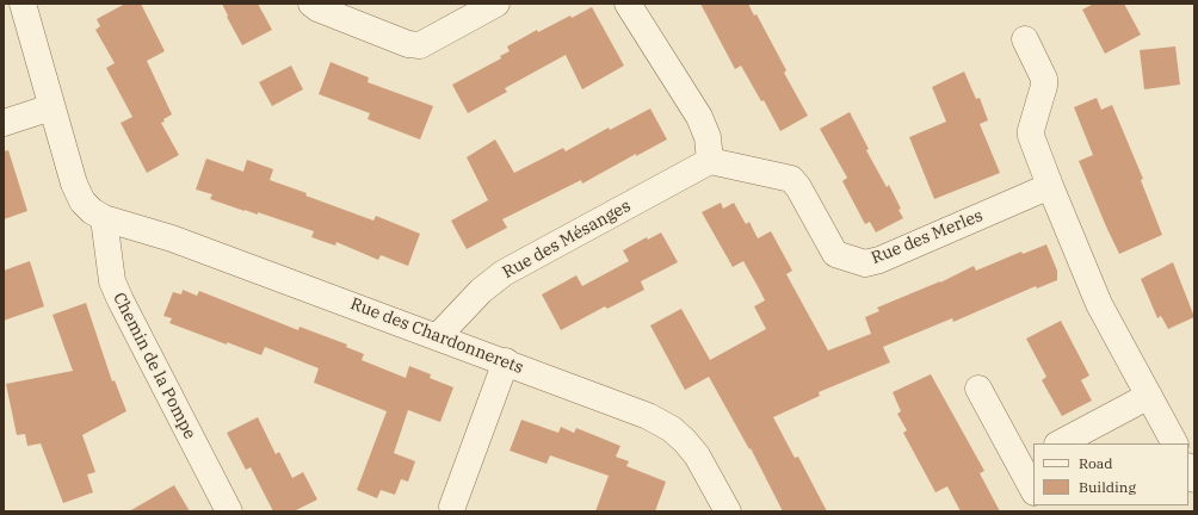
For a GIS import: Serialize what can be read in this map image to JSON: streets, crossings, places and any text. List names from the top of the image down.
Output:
{
  "streets": {
    "street": [
      "Rue des Merles",
      "Rue des Mésanges",
      "Rue des Chardonnerets",
      "Chemin de la Pompe"
    ]
  },
  "crossings": [
    ["Rue des Merles", "Rue des Mésanges"],
    ["Rue des Mésanges", "Rue des Chardonnerets"],
    ["Rue des Chardonnerets", "Chemin de la Pompe"]
  ],
  "legend": ["Road", "Building"]
}
